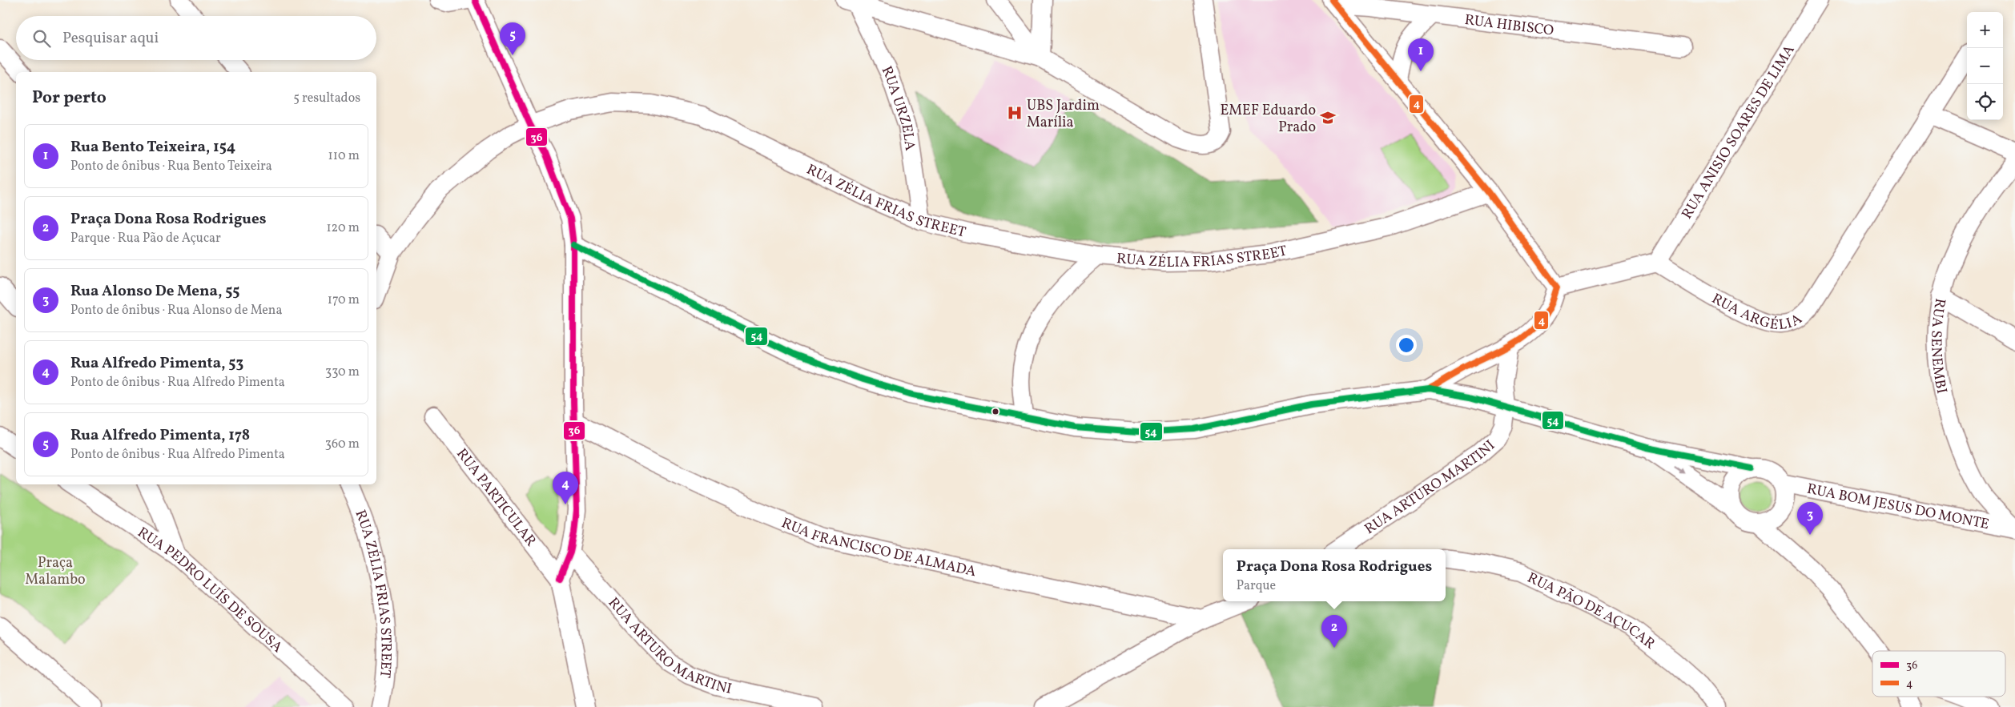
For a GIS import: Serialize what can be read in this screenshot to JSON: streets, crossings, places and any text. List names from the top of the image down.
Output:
{
  "streets": {
    "street": [
      "RUA HIBISCO",
      "RUA URZELA",
      "RUA ANISIO SOARES DE LIMA",
      "RUA ZÉLIA FRIAS STREET",
      "RUA ARGÉLIA",
      "RUA SENEMBI",
      "RUA ARTURO MARTINI",
      "RUA PARTICULAR",
      "RUA BOM JESUS DO MONTE",
      "RUA FRANCISCO DE ALMADA",
      "RUA PEDRO LUÍS DE SOUSA",
      "RUA PÃO DE AÇUCAR"
    ]
  },
  "crossings": [
    ["RUA URZELA", "RUA ZÉLIA FRIAS STREET"],
    ["RUA ANISIO SOARES DE LIMA", "RUA ARGÉLIA"],
    ["RUA SENEMBI", "RUA BOM JESUS DO MONTE"]
  ],
  "parks": ["Praça Malambo"],
  "places": {
    "hospital": ["UBS Jardim Marília"],
    "school or university": ["EMEF Eduardo Prado"]
  },
  "lines": ["transit line 36", "transit line 4", "transit line 54"],
  "legend": ["36", "4"],
  "page": {
    "map_buttons": ["+", "−"],
    "search": "Pesquisar aqui",
    "pins": [
      "5",
      "1",
      "4",
      "3",
      "2"
    ],
    "heading": ["Por perto", "5 resultados"],
    "list": [
      {
        "mark": "1",
        "name": "Rua Bento Teixeira, 154",
        "note": "Ponto de ônibus · Rua Bento Teixeira",
        "value": "110 m"
      },
      {
        "mark": "2",
        "name": "Praça Dona Rosa Rodrigues",
        "note": "Parque · Rua Pão de Açucar",
        "value": "120 m"
      },
      {
        "mark": "3",
        "name": "Rua Alonso De Mena, 55",
        "note": "Ponto de ônibus · Rua Alonso de Mena",
        "value": "170 m"
      },
      {
        "mark": "4",
        "name": "Rua Alfredo Pimenta, 53",
        "note": "Ponto de ônibus · Rua Alfredo Pimenta",
        "value": "330 m"
      },
      {
        "mark": "5",
        "name": "Rua Alfredo Pimenta, 178",
        "note": "Ponto de ônibus · Rua Alfredo Pimenta",
        "value": "360 m"
      }
    ],
    "popup": ["Praça Dona Rosa Rodrigues", "Parque"]
  }
}
